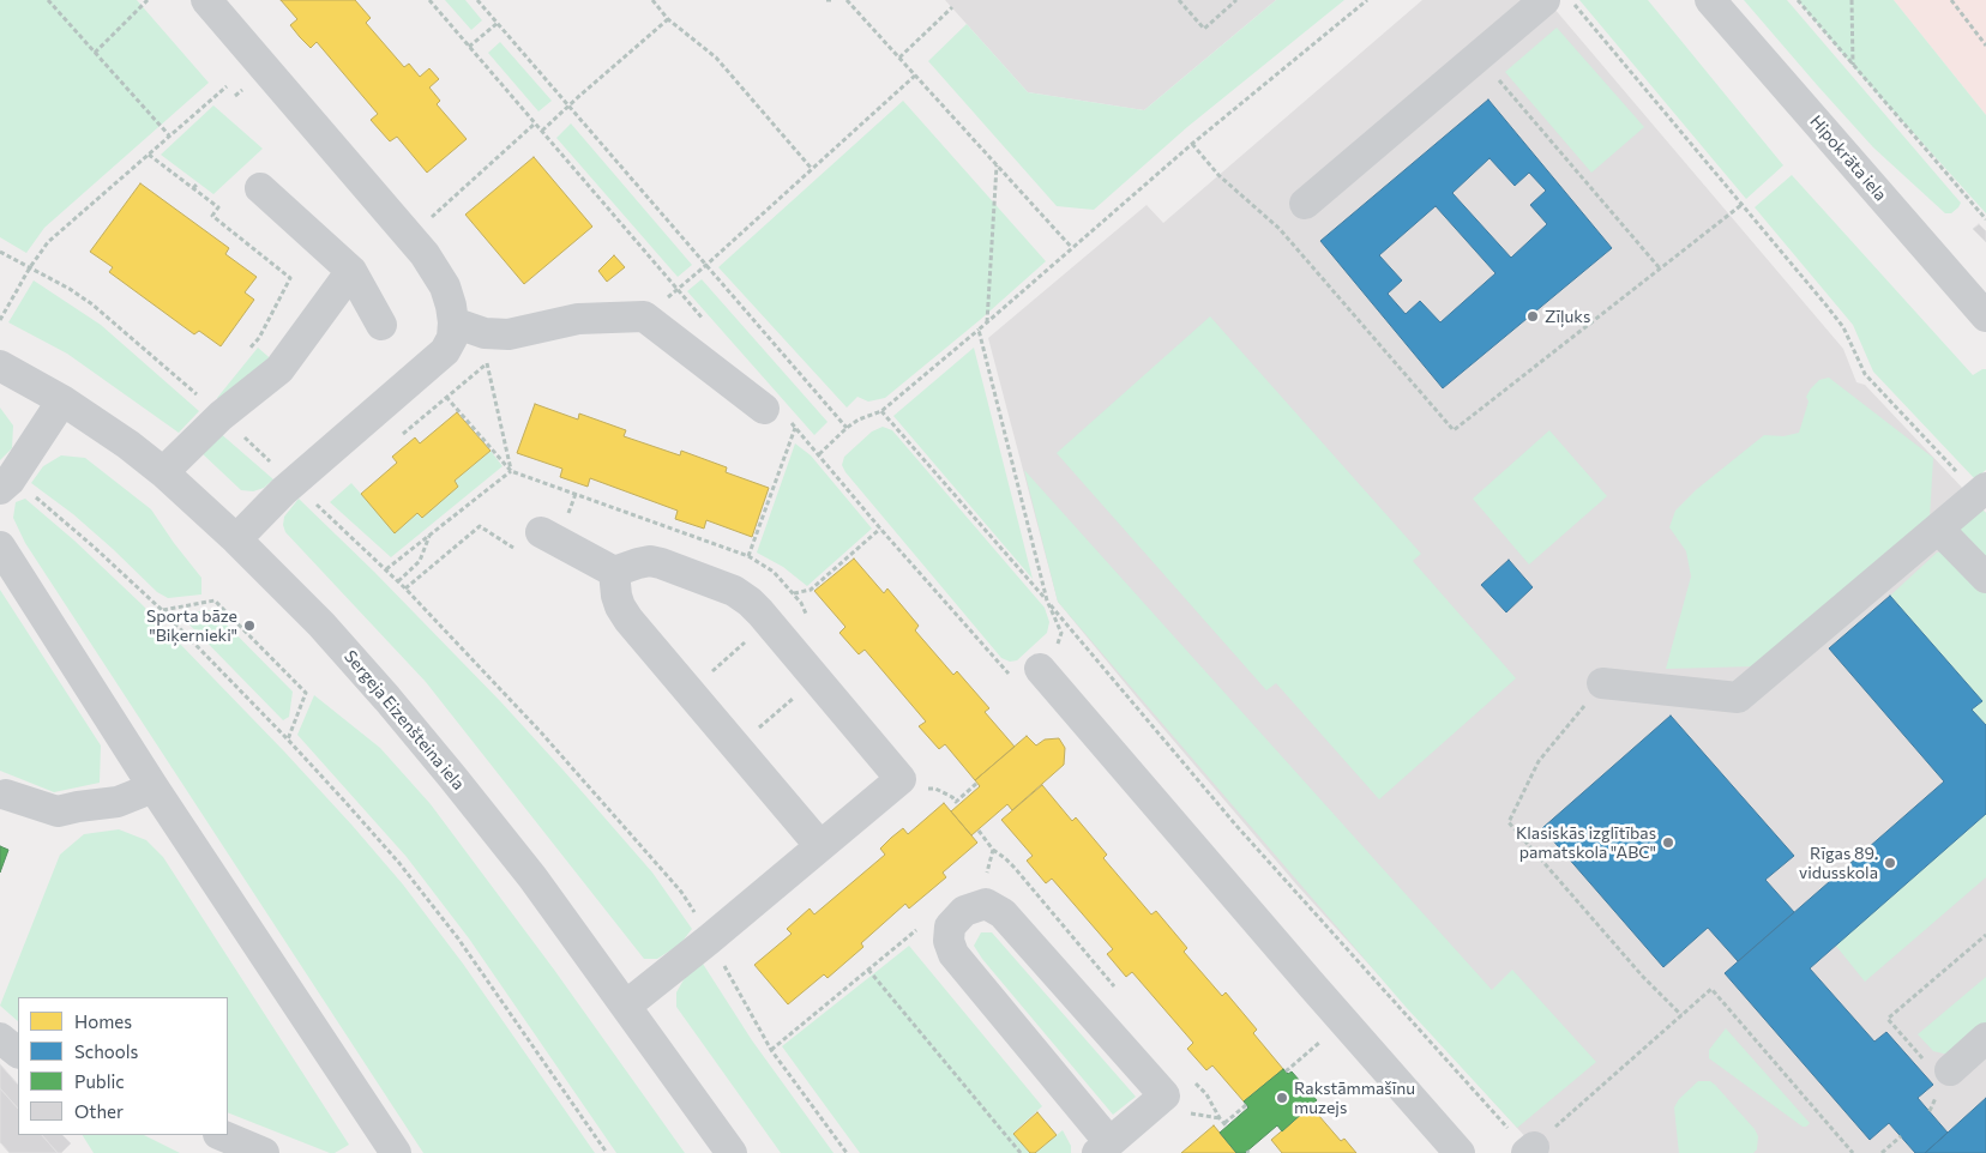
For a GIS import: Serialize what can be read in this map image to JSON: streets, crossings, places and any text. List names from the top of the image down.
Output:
{
  "streets": {
    "street": ["Hipokrāta iela", "Sergeja Eizenšteina iela"]
  },
  "places": [
    "Zīļuks",
    "Sporta bāze \"Biķernieki\"",
    "Klasiskās izglītības pamatskola \"ABC\"",
    "Rīgas 89. vidusskola",
    "Rakstāmmašīnu muzejs"
  ],
  "legend": [
    "Homes",
    "Schools",
    "Public",
    "Other"
  ]
}
